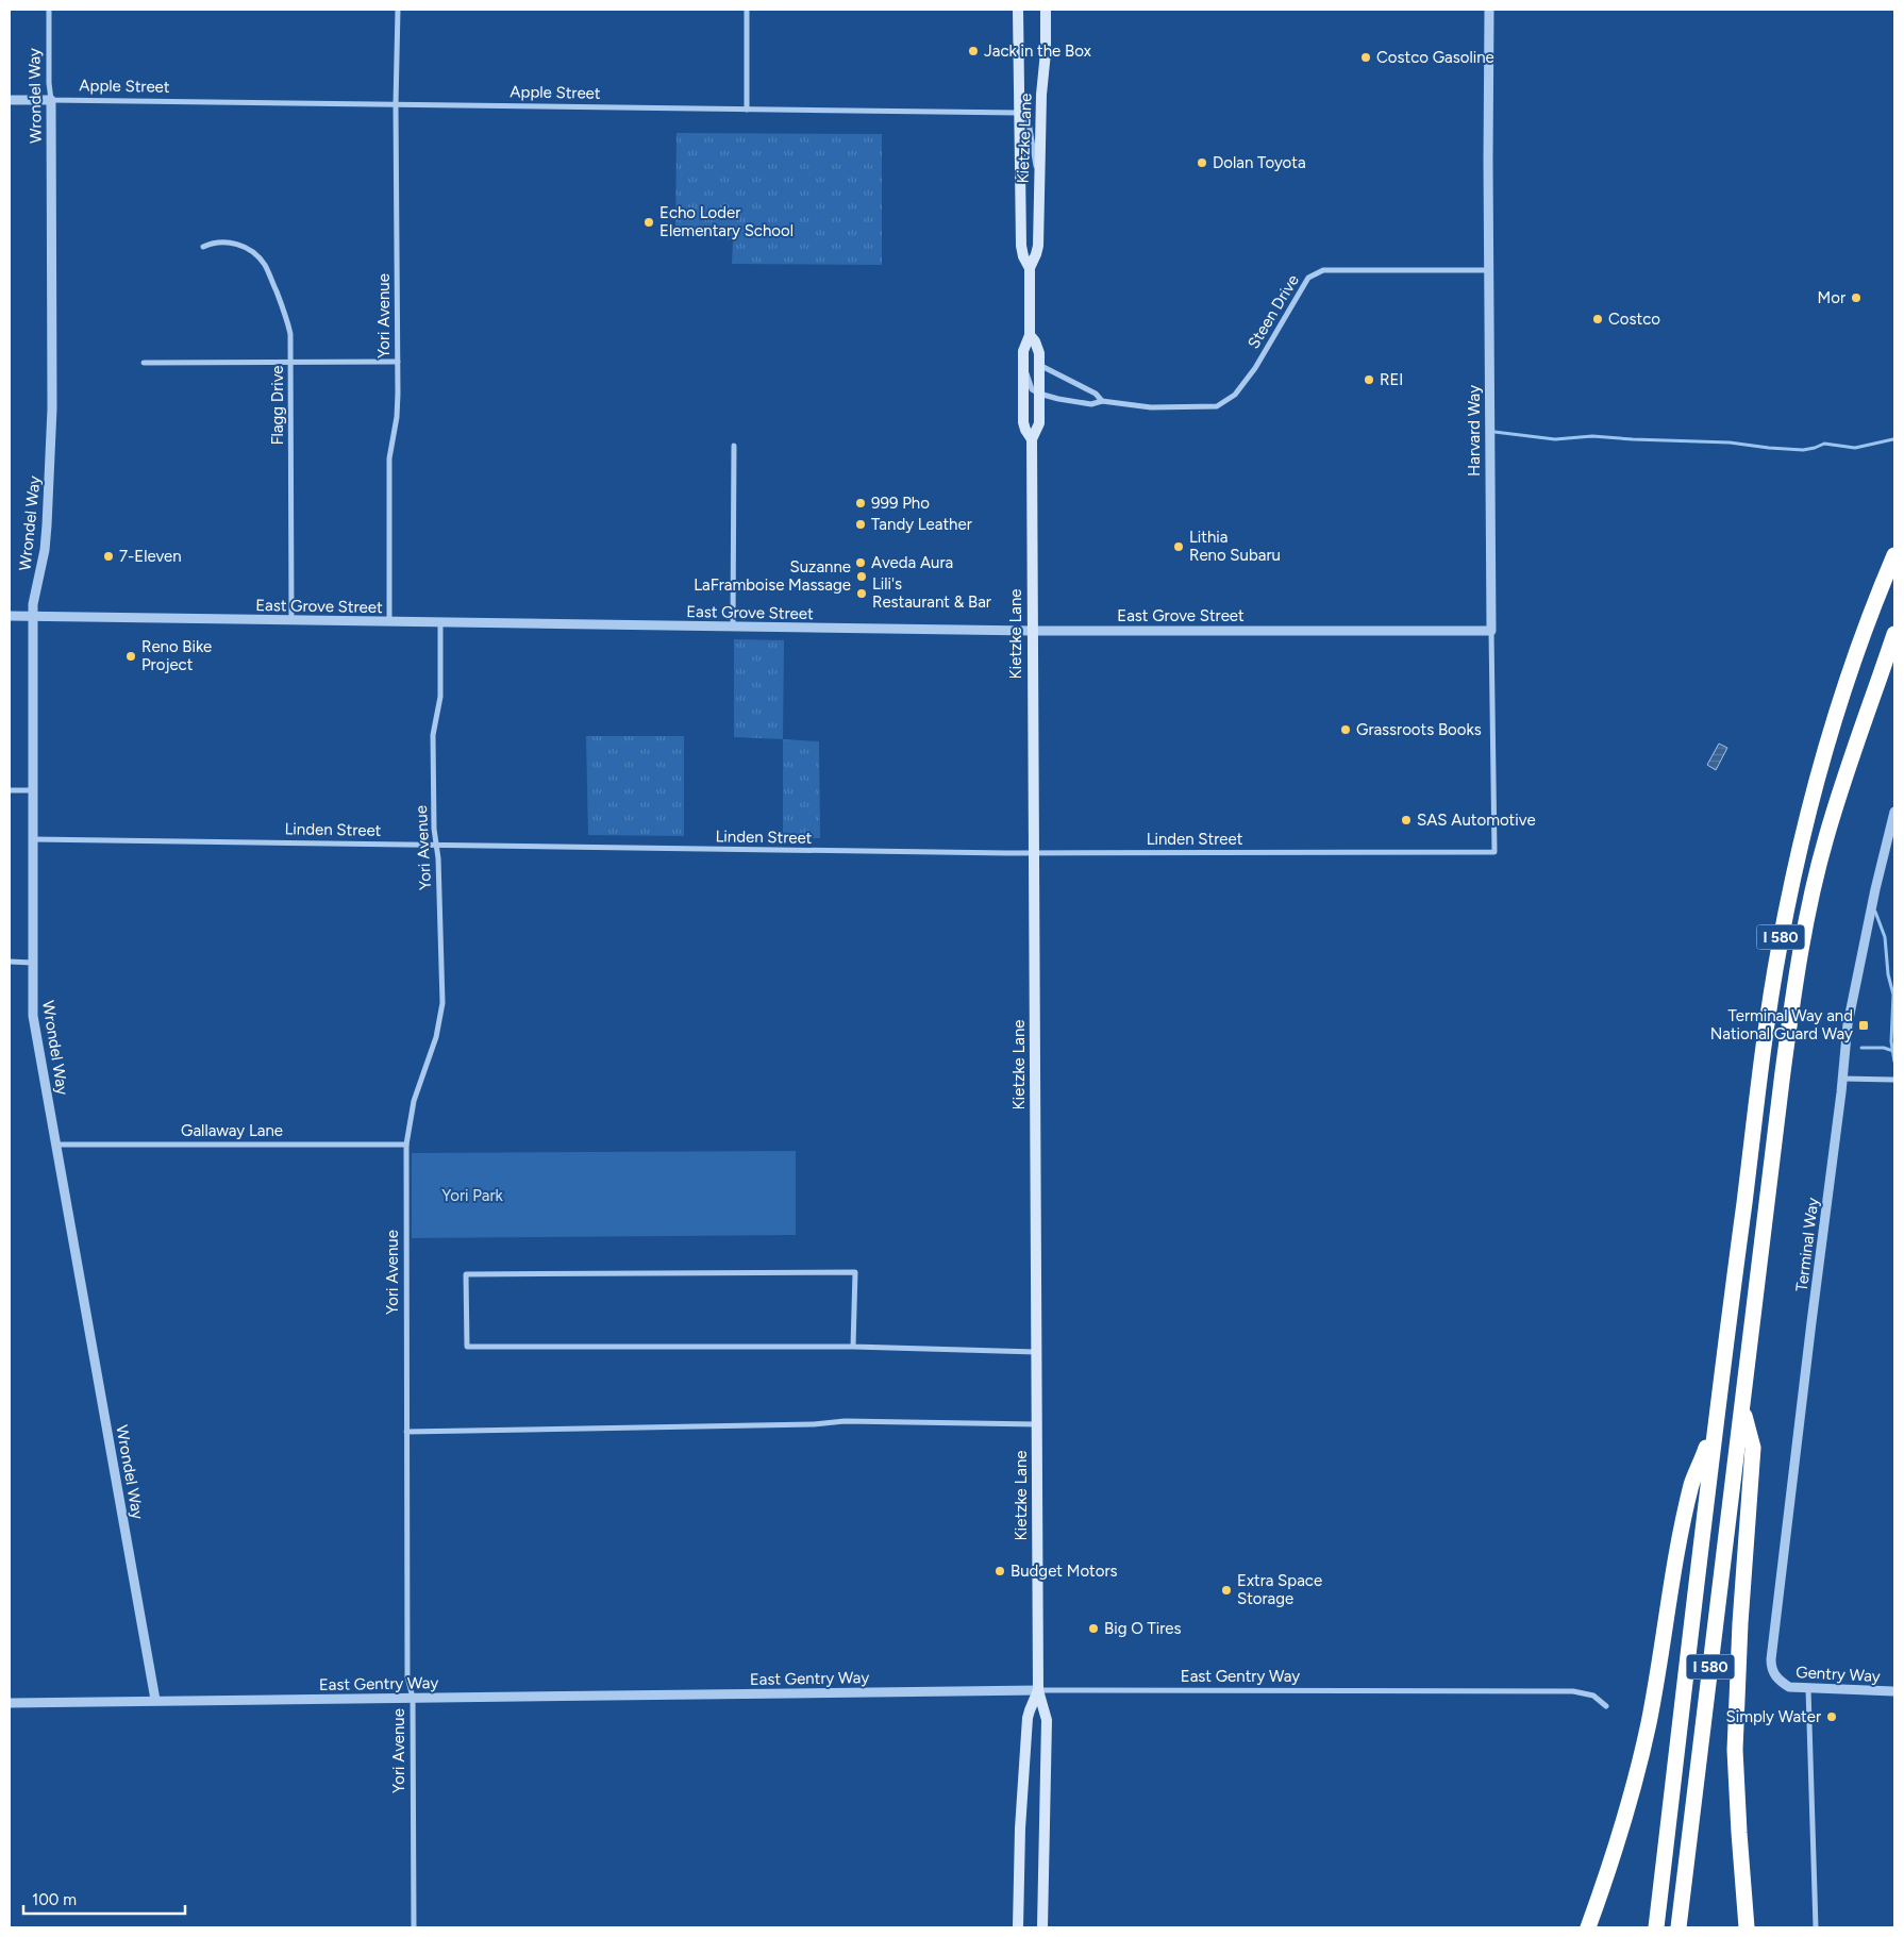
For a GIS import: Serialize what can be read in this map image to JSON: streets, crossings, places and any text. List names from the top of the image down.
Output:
{
  "streets": {
    "highway": ["I 580"],
    "main road": ["Kietzke Lane"],
    "street": [
      "Apple Street",
      "Wrondel Way",
      "Steen Drive",
      "Yori Avenue",
      "Flagg Drive",
      "Harvard Way",
      "East Grove Street",
      "Linden Street",
      "Gallaway Lane",
      "Terminal Way",
      "Gentry Way",
      "East Gentry Way"
    ]
  },
  "crossings": [
    ["Apple Street", "Wrondel Way"],
    ["Apple Street", "Kietzke Lane"],
    ["Apple Street", "Yori Avenue"],
    ["Wrondel Way", "East Grove Street"],
    ["Wrondel Way", "Linden Street"],
    ["Wrondel Way", "Gallaway Lane"],
    ["Wrondel Way", "East Gentry Way"],
    ["Kietzke Lane", "Steen Drive"],
    ["Kietzke Lane", "East Grove Street"],
    ["Kietzke Lane", "Linden Street"],
    ["Kietzke Lane", "East Gentry Way"],
    ["Steen Drive", "Harvard Way"],
    ["Yori Avenue", "East Grove Street"],
    ["Yori Avenue", "Linden Street"],
    ["Yori Avenue", "Gallaway Lane"],
    ["Yori Avenue", "East Gentry Way"],
    ["Flagg Drive", "East Grove Street"],
    ["Harvard Way", "East Grove Street"],
    ["Harvard Way", "Linden Street"],
    ["Terminal Way", "Gentry Way"]
  ],
  "parks": ["Yori Park"],
  "places": {
    "other": [
      "Jack in the Box",
      "Costco Gasoline",
      "Dolan Toyota",
      "Echo Loder Elementary School",
      "Mor",
      "Costco",
      "REI",
      "999 Pho",
      "Tandy Leather",
      "Lithia Reno Subaru",
      "7-Eleven",
      "Aveda Aura",
      "Suzanne LaFramboise Massage",
      "Lili's Restaurant & Bar",
      "Reno Bike Project",
      "Grassroots Books",
      "SAS Automotive",
      "Budget Motors",
      "Extra Space Storage",
      "Big O Tires",
      "Simply Water"
    ],
    "transit": ["Terminal Way and National Guard Way"]
  },
  "scale_bar": "100 m"
}
